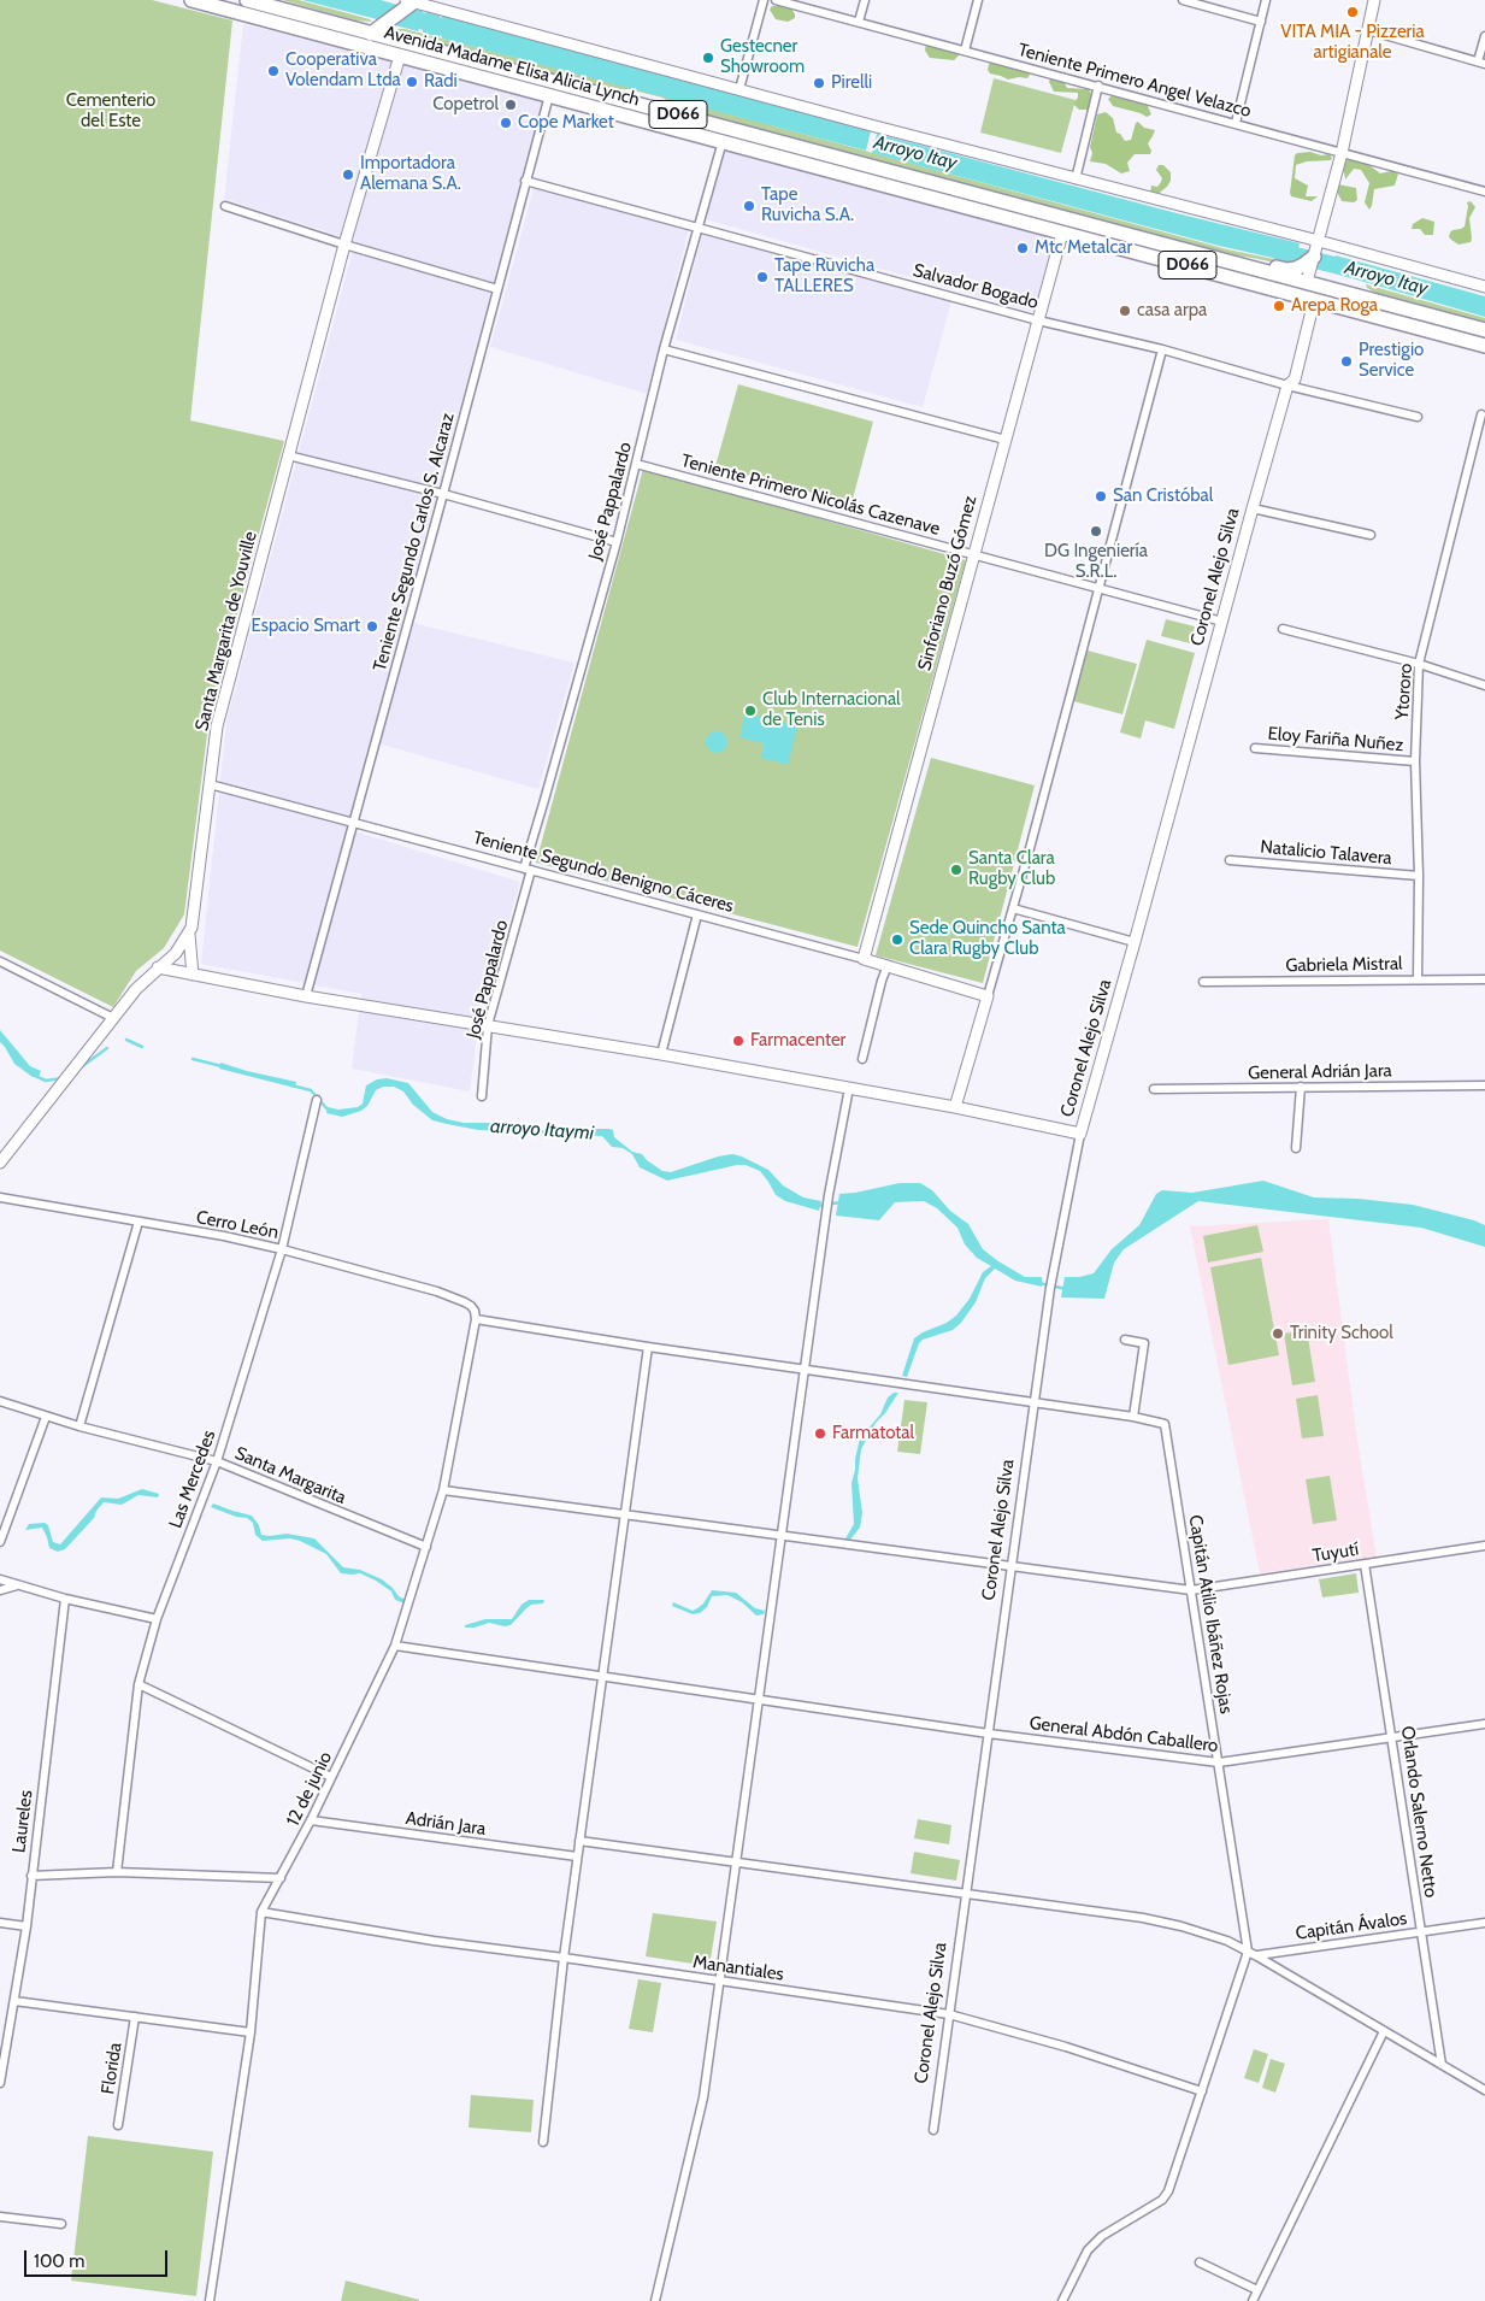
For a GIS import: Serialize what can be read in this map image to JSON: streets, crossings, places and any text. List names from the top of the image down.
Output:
{
  "streets": {
    "highway": ["Avenida Madame Elisa Alicia Lynch", "D066", "Coronel Alejo Silva"],
    "main road": ["Sinforiano Buzó Gómez", "Santa Margarita de Youville", "Teniente Segundo Benigno Cáceres"],
    "street": [
      "Teniente Primero Angel Velazco",
      "Salvador Bogado",
      "Teniente Primero Nicolás Cazenave",
      "José Pappalardo",
      "Teniente Segundo Carlos S. Alcaraz",
      "Ytororo",
      "Eloy Fariña Nuñez",
      "Natalicio Talavera",
      "Gabriela Mistral",
      "General Adrián Jara",
      "Cerro León",
      "Santa Margarita",
      "Las Mercedes",
      "Tuyutí",
      "Capitán Atilio Ibáñez Rojas",
      "General Abdón Caballero",
      "12 de junio",
      "Orlando Salerno Netto",
      "Laureles",
      "Adrián Jara",
      "Capitán Ávalos",
      "Manantiales",
      "Florida"
    ]
  },
  "crossings": [
    ["Avenida Madame Elisa Alicia Lynch", "José Pappalardo"],
    ["Avenida Madame Elisa Alicia Lynch", "Teniente Segundo Carlos S. Alcaraz"],
    ["Avenida Madame Elisa Alicia Lynch", "Coronel Alejo Silva"],
    ["Avenida Madame Elisa Alicia Lynch", "Sinforiano Buzó Gómez"],
    ["Avenida Madame Elisa Alicia Lynch", "Santa Margarita de Youville"],
    ["Salvador Bogado", "José Pappalardo"],
    ["Salvador Bogado", "Teniente Segundo Carlos S. Alcaraz"],
    ["Salvador Bogado", "Coronel Alejo Silva"],
    ["Salvador Bogado", "Sinforiano Buzó Gómez"],
    ["Teniente Primero Nicolás Cazenave", "José Pappalardo"],
    ["Teniente Primero Nicolás Cazenave", "Coronel Alejo Silva"],
    ["Teniente Primero Nicolás Cazenave", "Sinforiano Buzó Gómez"],
    ["José Pappalardo", "Teniente Segundo Benigno Cáceres"],
    ["Teniente Segundo Carlos S. Alcaraz", "Teniente Segundo Benigno Cáceres"],
    ["Coronel Alejo Silva", "Tuyutí"],
    ["Coronel Alejo Silva", "General Abdón Caballero"],
    ["Coronel Alejo Silva", "Manantiales"],
    ["Sinforiano Buzó Gómez", "Teniente Segundo Benigno Cáceres"],
    ["Santa Margarita de Youville", "Teniente Segundo Benigno Cáceres"],
    ["Ytororo", "Eloy Fariña Nuñez"],
    ["Ytororo", "Natalicio Talavera"],
    ["Ytororo", "Gabriela Mistral"],
    ["Cerro León", "Las Mercedes"],
    ["Cerro León", "12 de junio"],
    ["Santa Margarita", "Las Mercedes"],
    ["Santa Margarita", "12 de junio"],
    ["Tuyutí", "Capitán Atilio Ibáñez Rojas"],
    ["Tuyutí", "12 de junio"],
    ["Tuyutí", "Orlando Salerno Netto"],
    ["Capitán Atilio Ibáñez Rojas", "General Abdón Caballero"],
    ["General Abdón Caballero", "12 de junio"],
    ["General Abdón Caballero", "Orlando Salerno Netto"],
    ["12 de junio", "Adrián Jara"],
    ["12 de junio", "Manantiales"],
    ["Orlando Salerno Netto", "Capitán Ávalos"]
  ],
  "water": ["Arroyo Itay", "arroyo Itaymi"],
  "parks": ["Cementerio del Este"],
  "places": [
    "VITA MIA - Pizzeria artigianale",
    "Gestecner Showroom",
    "Cooperativa Volendam Ltda",
    "Radi",
    "Pirelli",
    "Copetrol",
    "Cope Market",
    "Importadora Alemana S.A.",
    "Tape Ruvicha S.A.",
    "Mtc Metalcar",
    "Tape Ruvicha TALLERES",
    "Arepa Roga",
    "casa arpa",
    "Prestigio Service",
    "San Cristóbal",
    "DG Ingeniería S.R.L.",
    "Espacio Smart",
    "Club Internacional de Tenis",
    "Santa Clara Rugby Club",
    "Sede Quincho Santa Clara Rugby Club",
    "Farmacenter",
    "Trinity School",
    "Farmatotal"
  ],
  "scale_bar": "100 m"
}
